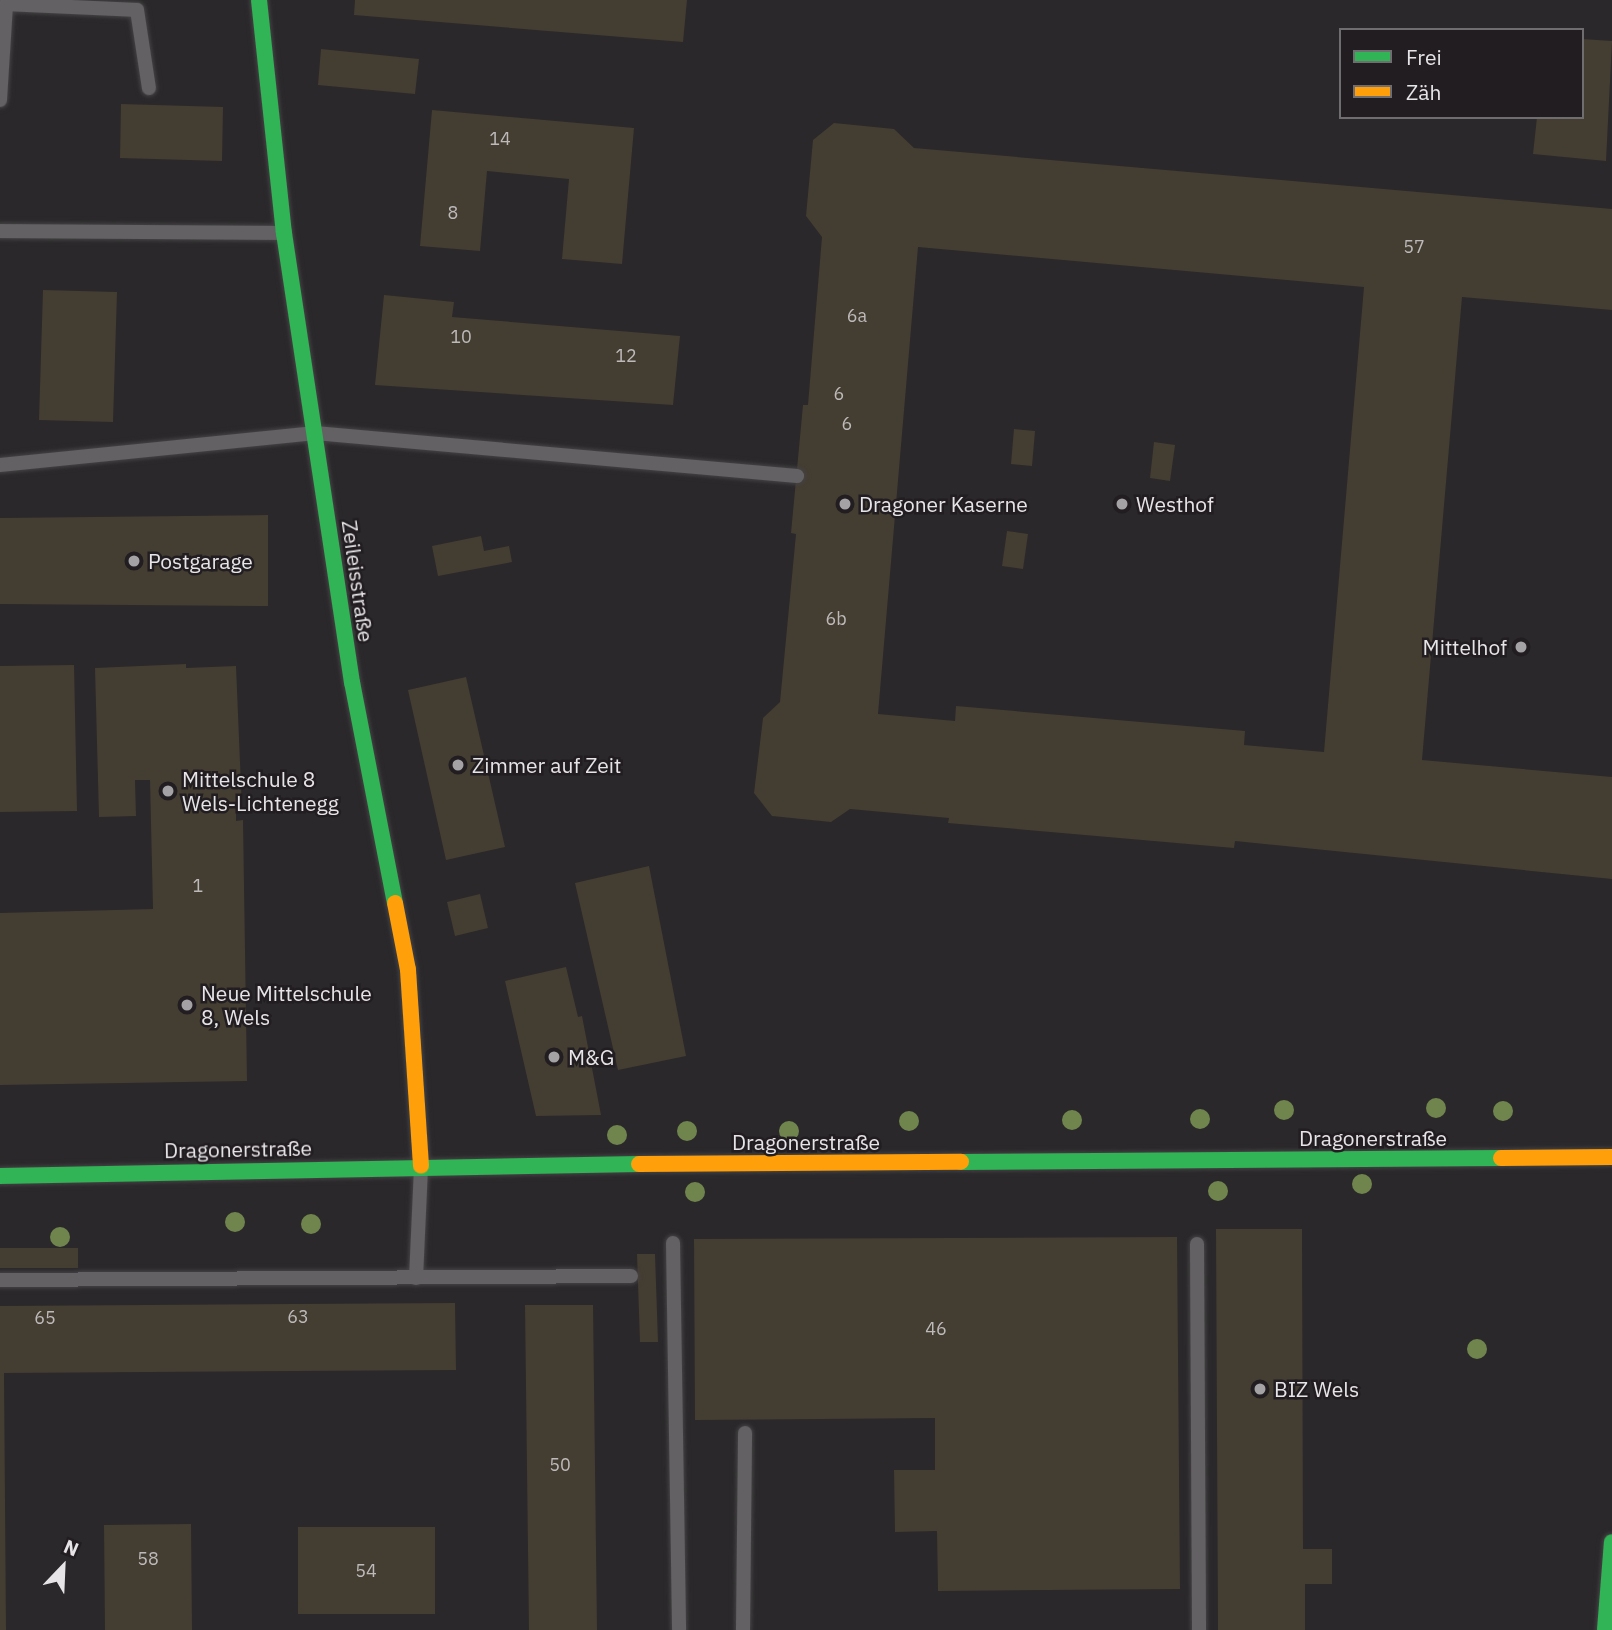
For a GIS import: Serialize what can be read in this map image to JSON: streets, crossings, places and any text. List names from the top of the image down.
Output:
{
  "streets": {
    "main road": ["Zeileisstraße", "Dragonerstraße"]
  },
  "crossings": [
    ["Zeileisstraße", "Dragonerstraße"]
  ],
  "places": [
    "Dragoner Kaserne",
    "Westhof",
    "Postgarage",
    "Mittelhof",
    "Zimmer auf Zeit",
    "Mittelschule 8 Wels-Lichtenegg",
    "Neue Mittelschule 8, Wels",
    "M&G",
    "BIZ Wels"
  ],
  "house_numbers": [
    "14",
    "8",
    "57",
    "6a",
    "10",
    "12",
    "6",
    "6",
    "6b",
    "1",
    "63",
    "65",
    "46",
    "50",
    "58",
    "54"
  ],
  "legend": ["Frei", "Zäh"],
  "north": "top right"
}
